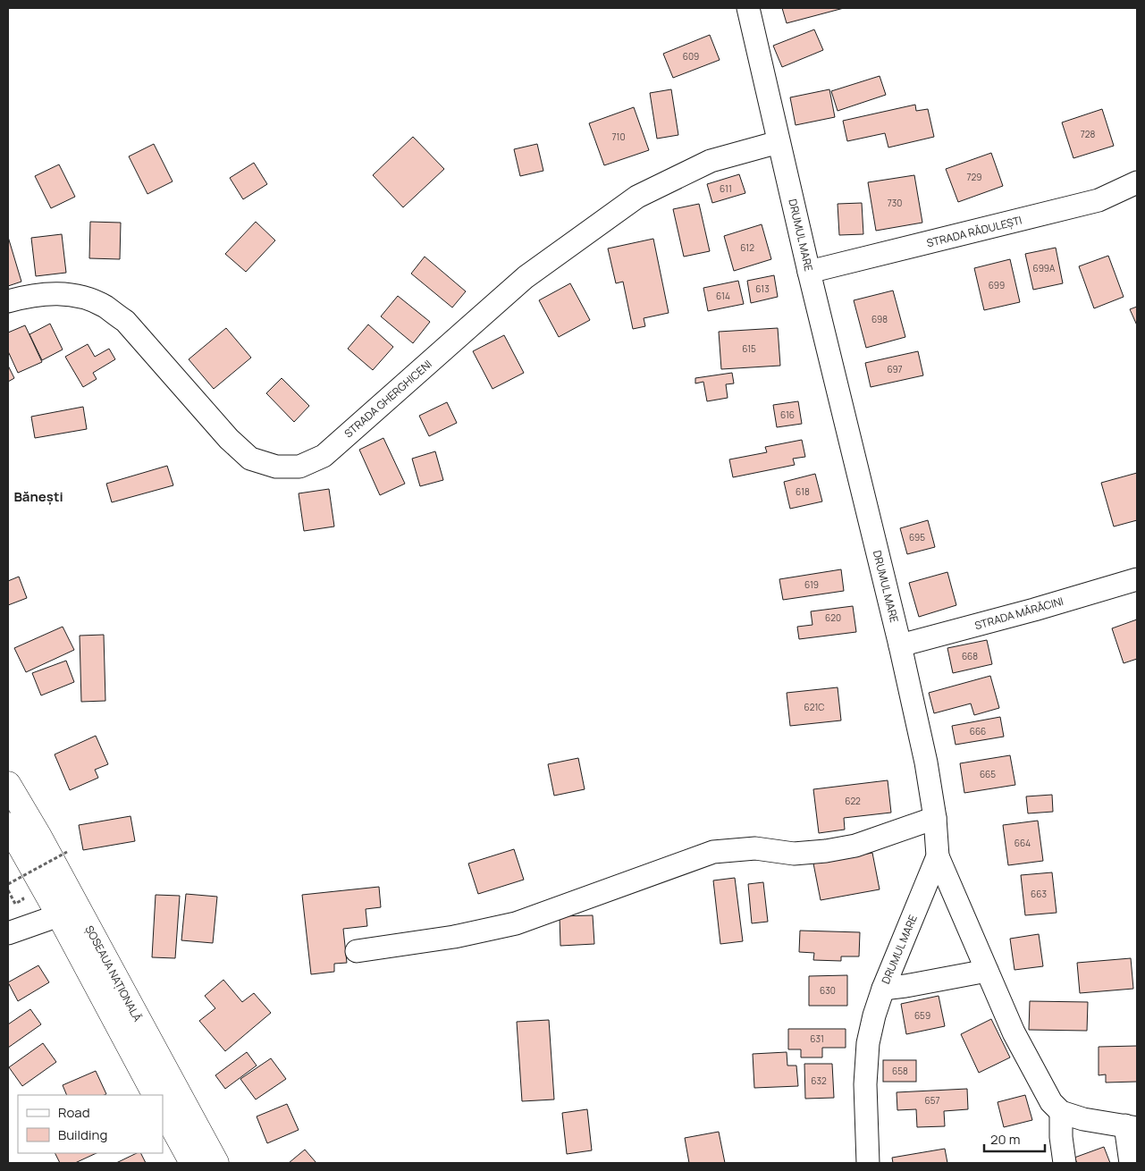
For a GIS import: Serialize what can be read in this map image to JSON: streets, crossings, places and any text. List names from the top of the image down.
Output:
{
  "streets": {
    "highway": ["ȘOSEAUA NAȚIONALĂ"],
    "street": [
      "STRADA RĂDULEȘTI",
      "DRUMUL MARE",
      "STRADA GHERGHICENI",
      "STRADA MĂRĂCINI"
    ]
  },
  "crossings": [
    ["STRADA RĂDULEȘTI", "DRUMUL MARE"],
    ["DRUMUL MARE", "STRADA GHERGHICENI"],
    ["DRUMUL MARE", "STRADA MĂRĂCINI"]
  ],
  "districts": ["Bănești"],
  "house_numbers": [
    "609",
    "728",
    "710",
    "729",
    "611",
    "730",
    "612",
    "699A",
    "699",
    "613",
    "614",
    "698",
    "615",
    "697",
    "616",
    "618",
    "695",
    "619",
    "620",
    "668",
    "621C",
    "666",
    "665",
    "622",
    "664",
    "663",
    "630",
    "659",
    "631",
    "658",
    "632",
    "657"
  ],
  "legend": ["Road", "Building"],
  "scale_bar": "20 m"
}
